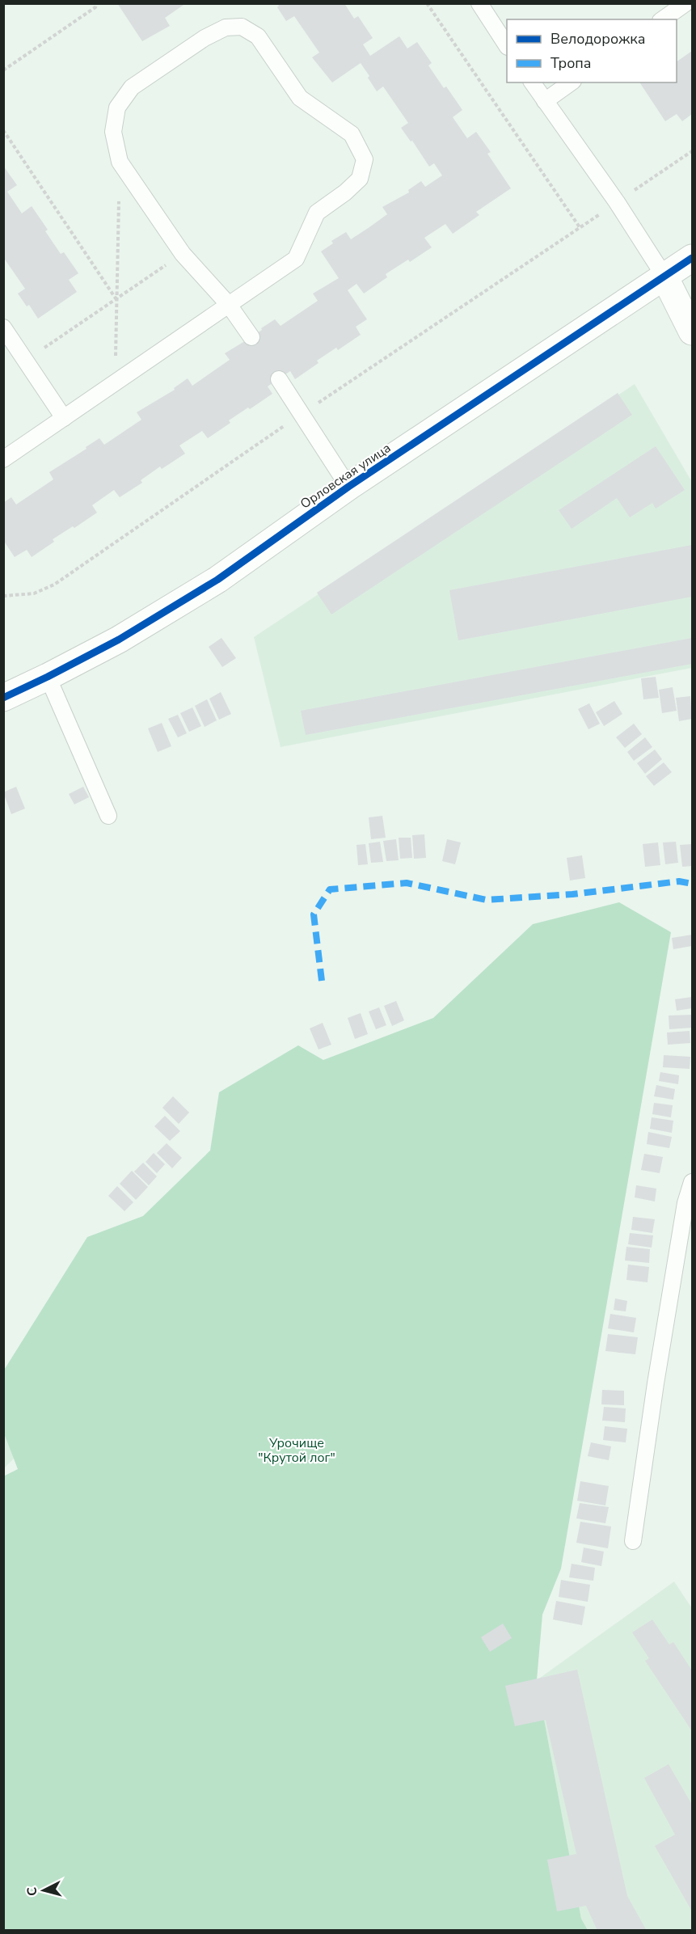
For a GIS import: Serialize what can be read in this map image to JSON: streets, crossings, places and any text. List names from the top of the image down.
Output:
{
  "streets": {
    "street": ["Орловская улица"]
  },
  "parks": ["Урочище \"Крутой лог\""],
  "legend": ["Велодорожка", "Тропа"],
  "north": "left"
}
